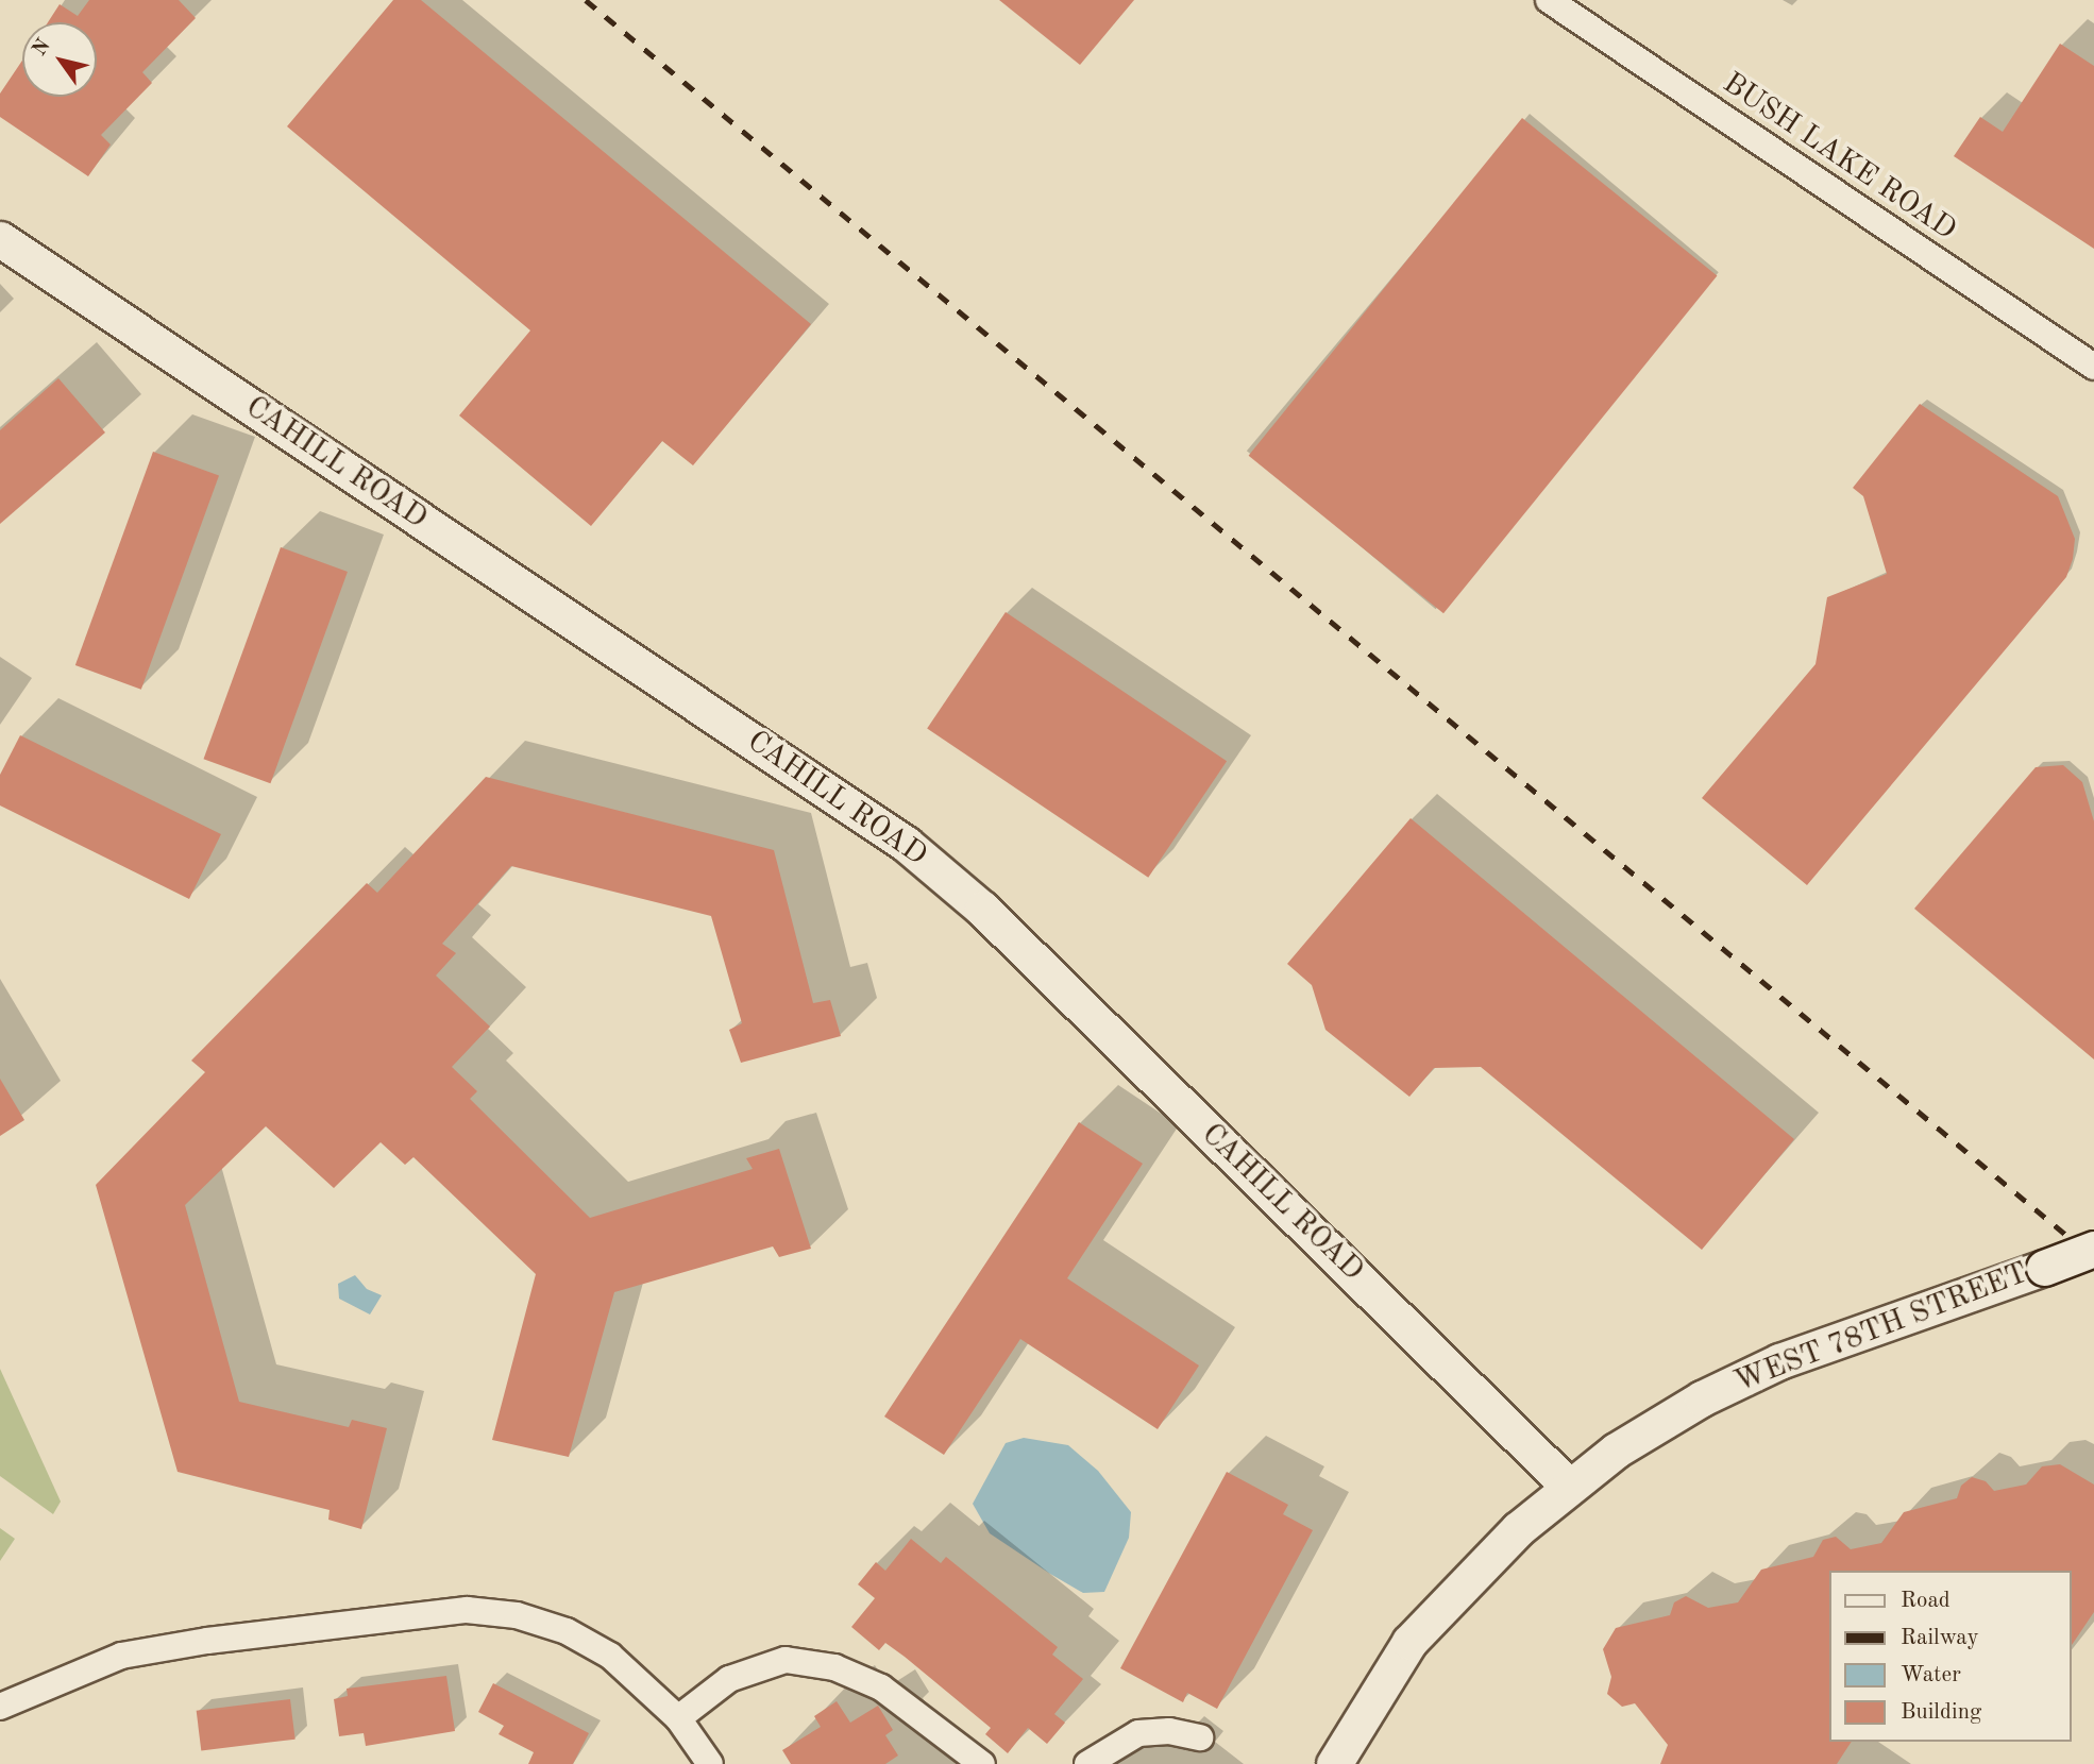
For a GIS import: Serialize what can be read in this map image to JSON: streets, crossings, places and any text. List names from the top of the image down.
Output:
{
  "streets": {
    "street": ["BUSH LAKE ROAD", "CAHILL ROAD", "WEST 78TH STREET"]
  },
  "crossings": [
    ["CAHILL ROAD", "WEST 78TH STREET"]
  ],
  "legend": [
    "Road",
    "Railway",
    "Water",
    "Building"
  ],
  "north": "top left"
}
